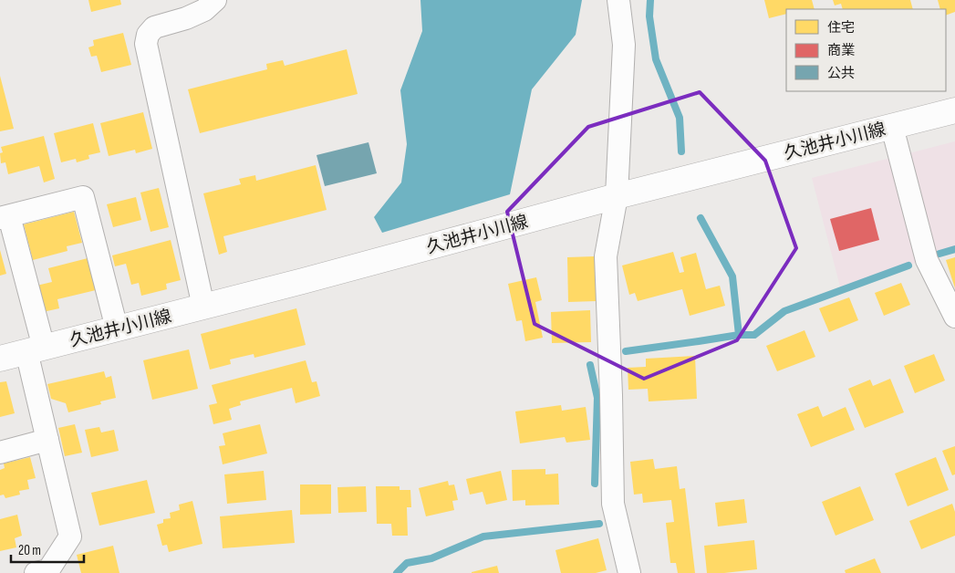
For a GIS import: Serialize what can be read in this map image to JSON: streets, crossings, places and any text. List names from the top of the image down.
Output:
{
  "streets": {
    "street": ["久池井小川線"]
  },
  "legend": ["住宅", "商業", "公共"],
  "scale_bar": "20 m"
}
